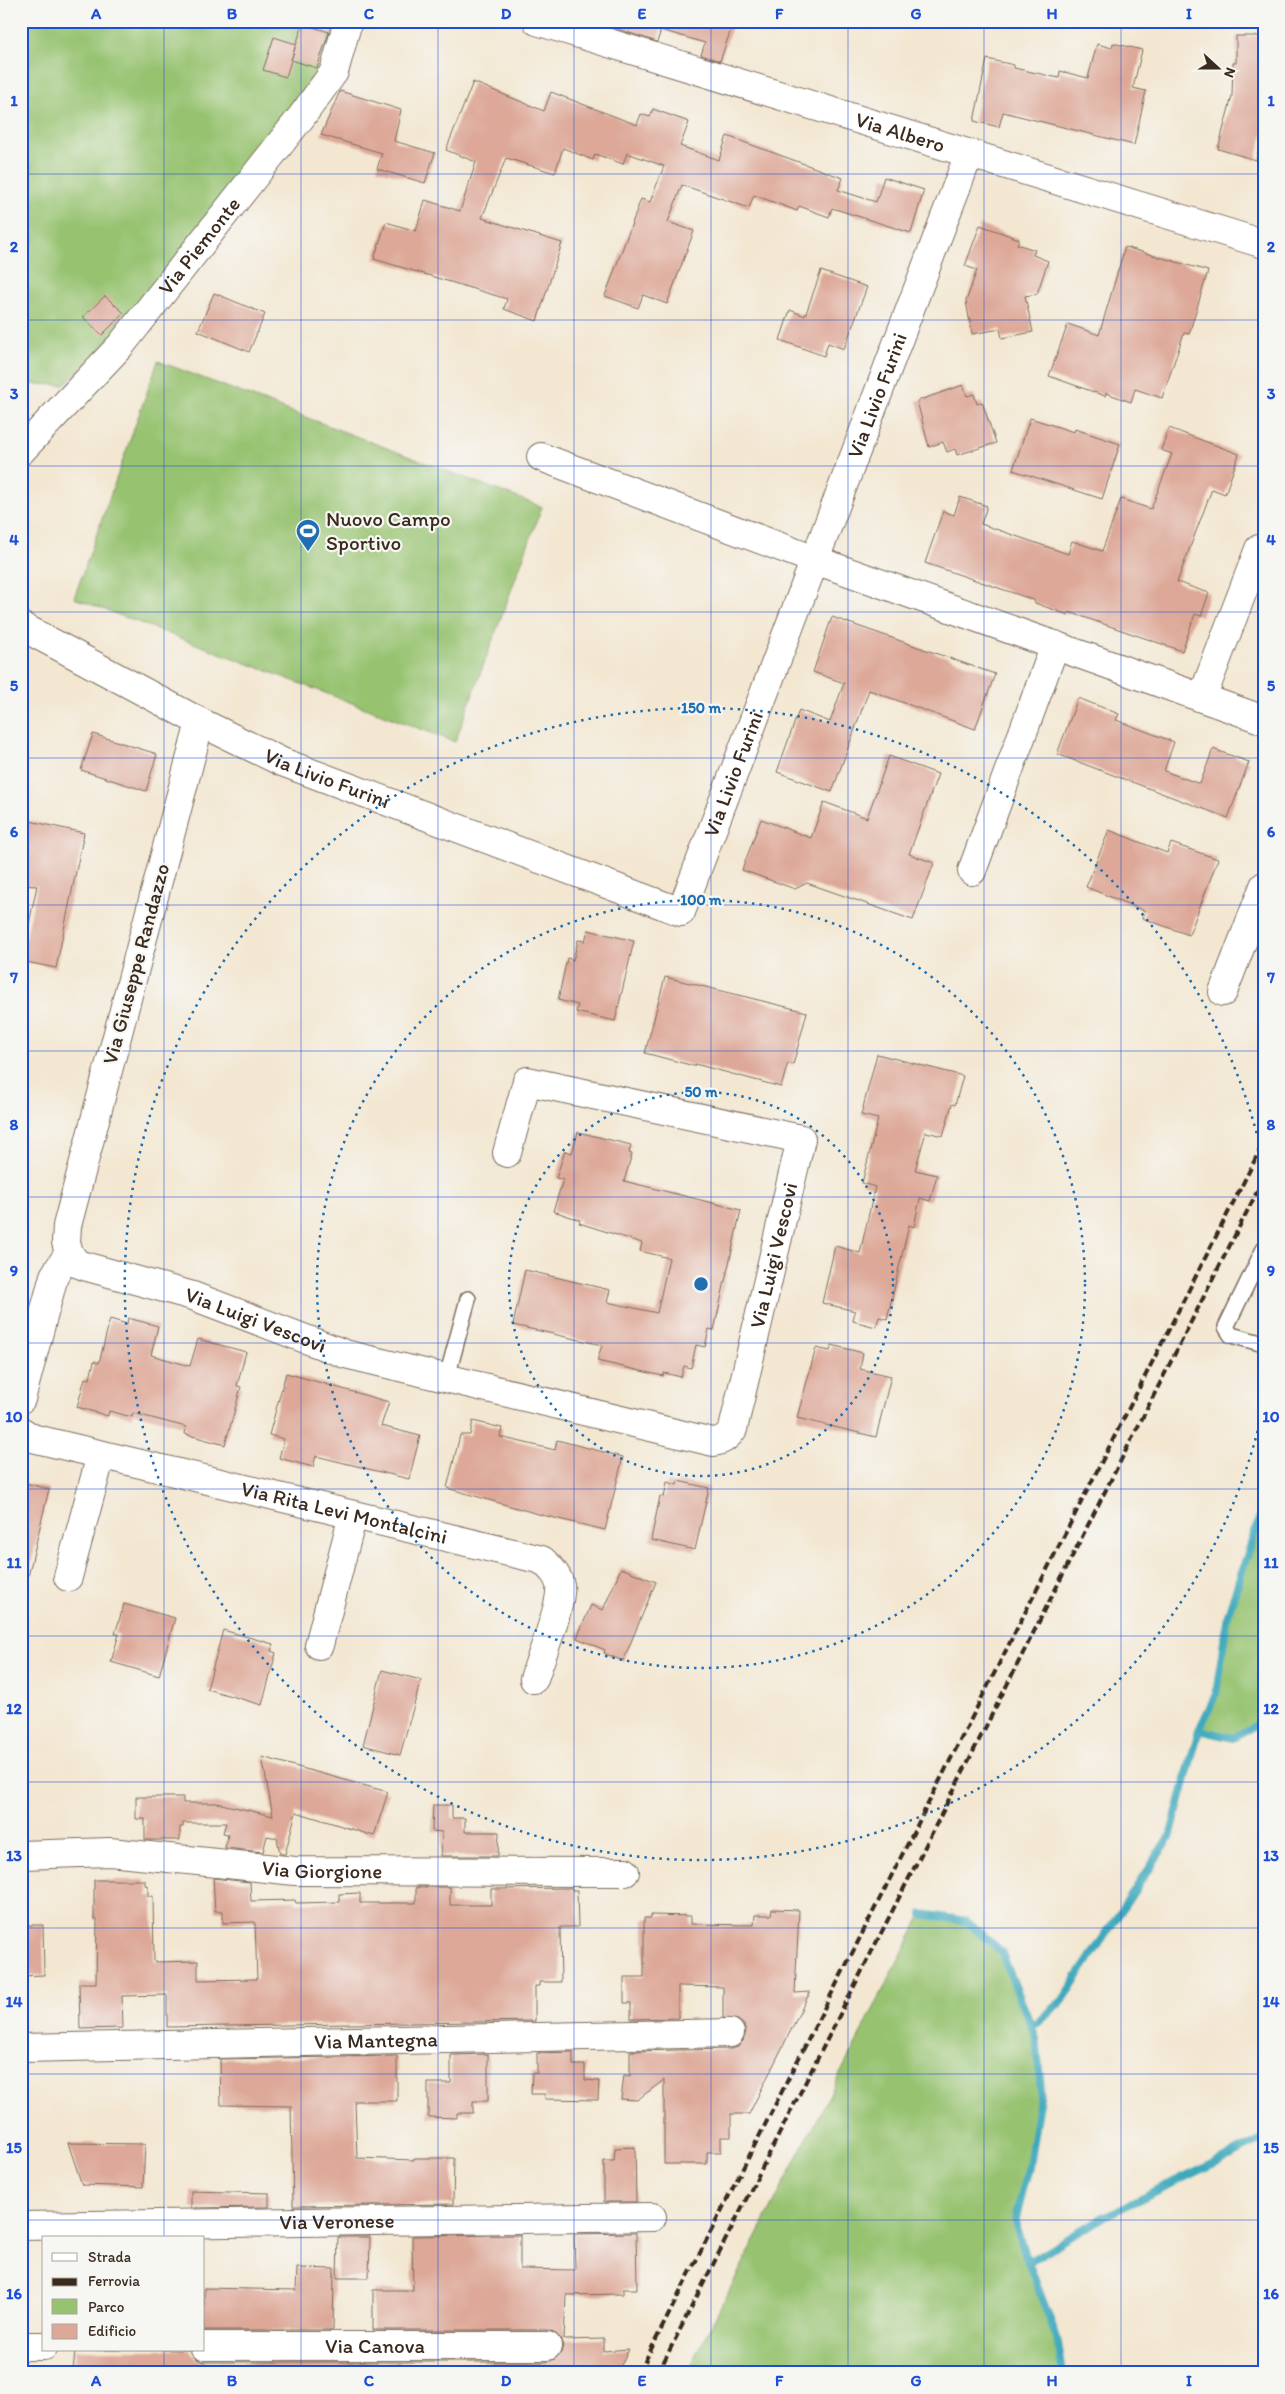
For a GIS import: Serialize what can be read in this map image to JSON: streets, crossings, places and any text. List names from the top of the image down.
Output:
{
  "streets": {
    "street": [
      "Via Albero",
      "Via Piemonte",
      "Via Livio Furini",
      "Via Giuseppe Randazzo",
      "Via Luigi Vescovi",
      "Via Rita Levi Montalcini",
      "Via Giorgione",
      "Via Mantegna",
      "Via Veronese",
      "Via Canova"
    ]
  },
  "crossings": [
    ["Via Albero", "Via Livio Furini"],
    ["Via Livio Furini", "Via Giuseppe Randazzo"],
    ["Via Giuseppe Randazzo", "Via Luigi Vescovi"]
  ],
  "places": {
    "sports": ["Nuovo Campo Sportivo"]
  },
  "legend": [
    "Strada",
    "Ferrovia",
    "Parco",
    "Edificio"
  ],
  "north": "right",
  "grid": {
    "columns": [
      "A",
      "B",
      "C",
      "D",
      "E",
      "F",
      "G",
      "H",
      "I"
    ],
    "rows": [
      "1",
      "2",
      "3",
      "4",
      "5",
      "6",
      "7",
      "8",
      "9",
      "10",
      "11",
      "12",
      "13",
      "14",
      "15",
      "16"
    ]
  },
  "rings": ["150 m", "100 m", "50 m"]
}
